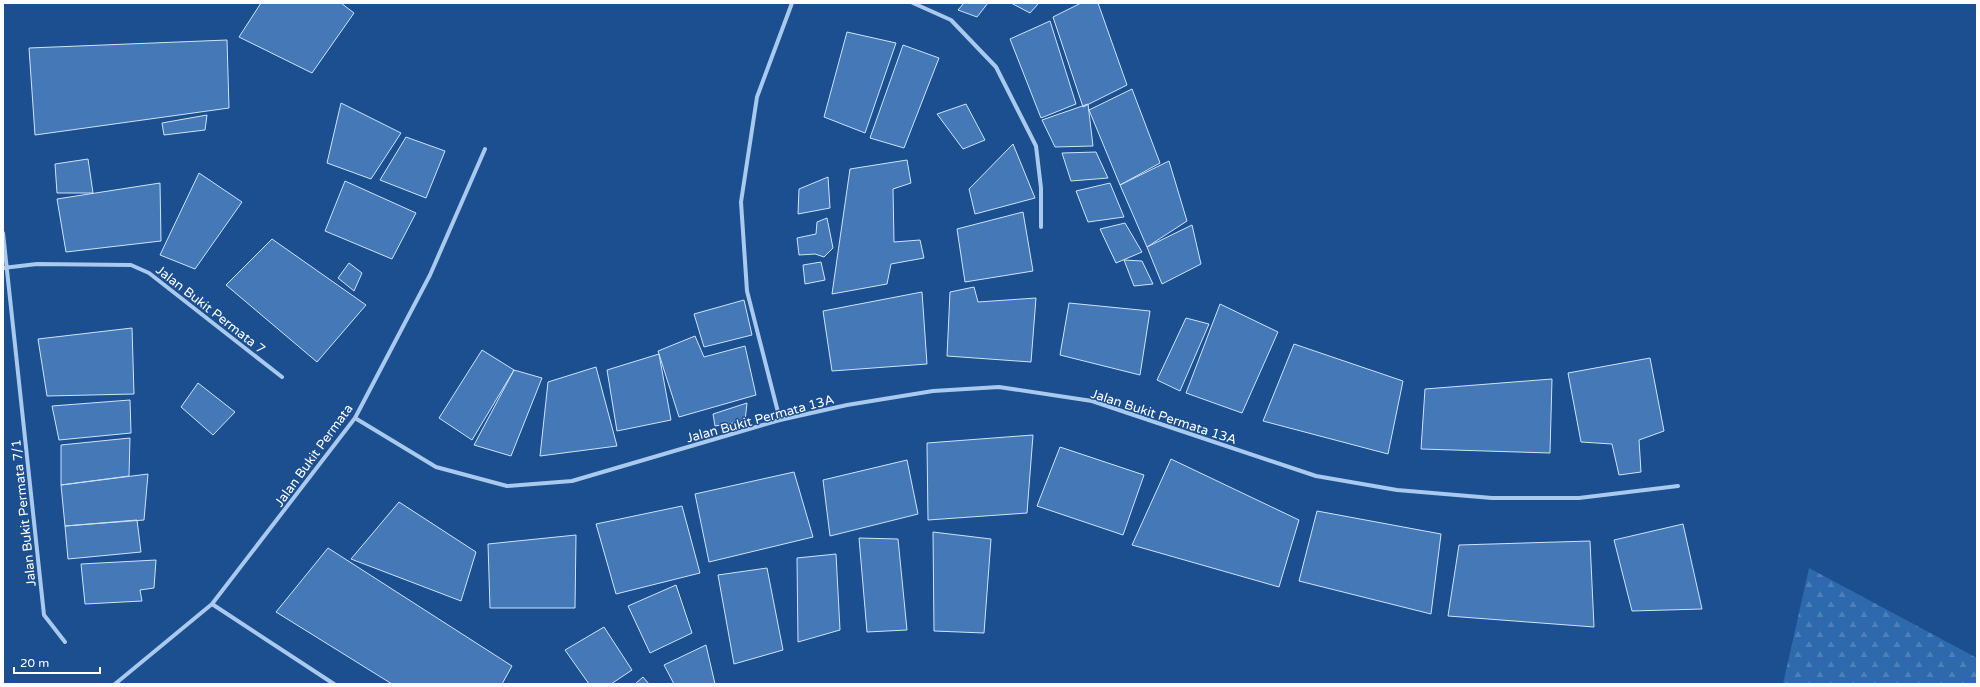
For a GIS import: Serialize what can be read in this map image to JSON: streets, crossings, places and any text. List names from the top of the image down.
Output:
{
  "streets": {
    "street": [
      "Jalan Bukit Permata 7",
      "Jalan Bukit Permata 13A",
      "Jalan Bukit Permata",
      "Jalan Bukit Permata 7/1"
    ]
  },
  "crossings": [
    ["Jalan Bukit Permata 7", "Jalan Bukit Permata 7/1"],
    ["Jalan Bukit Permata 13A", "Jalan Bukit Permata"]
  ],
  "scale_bar": "20 m"
}
